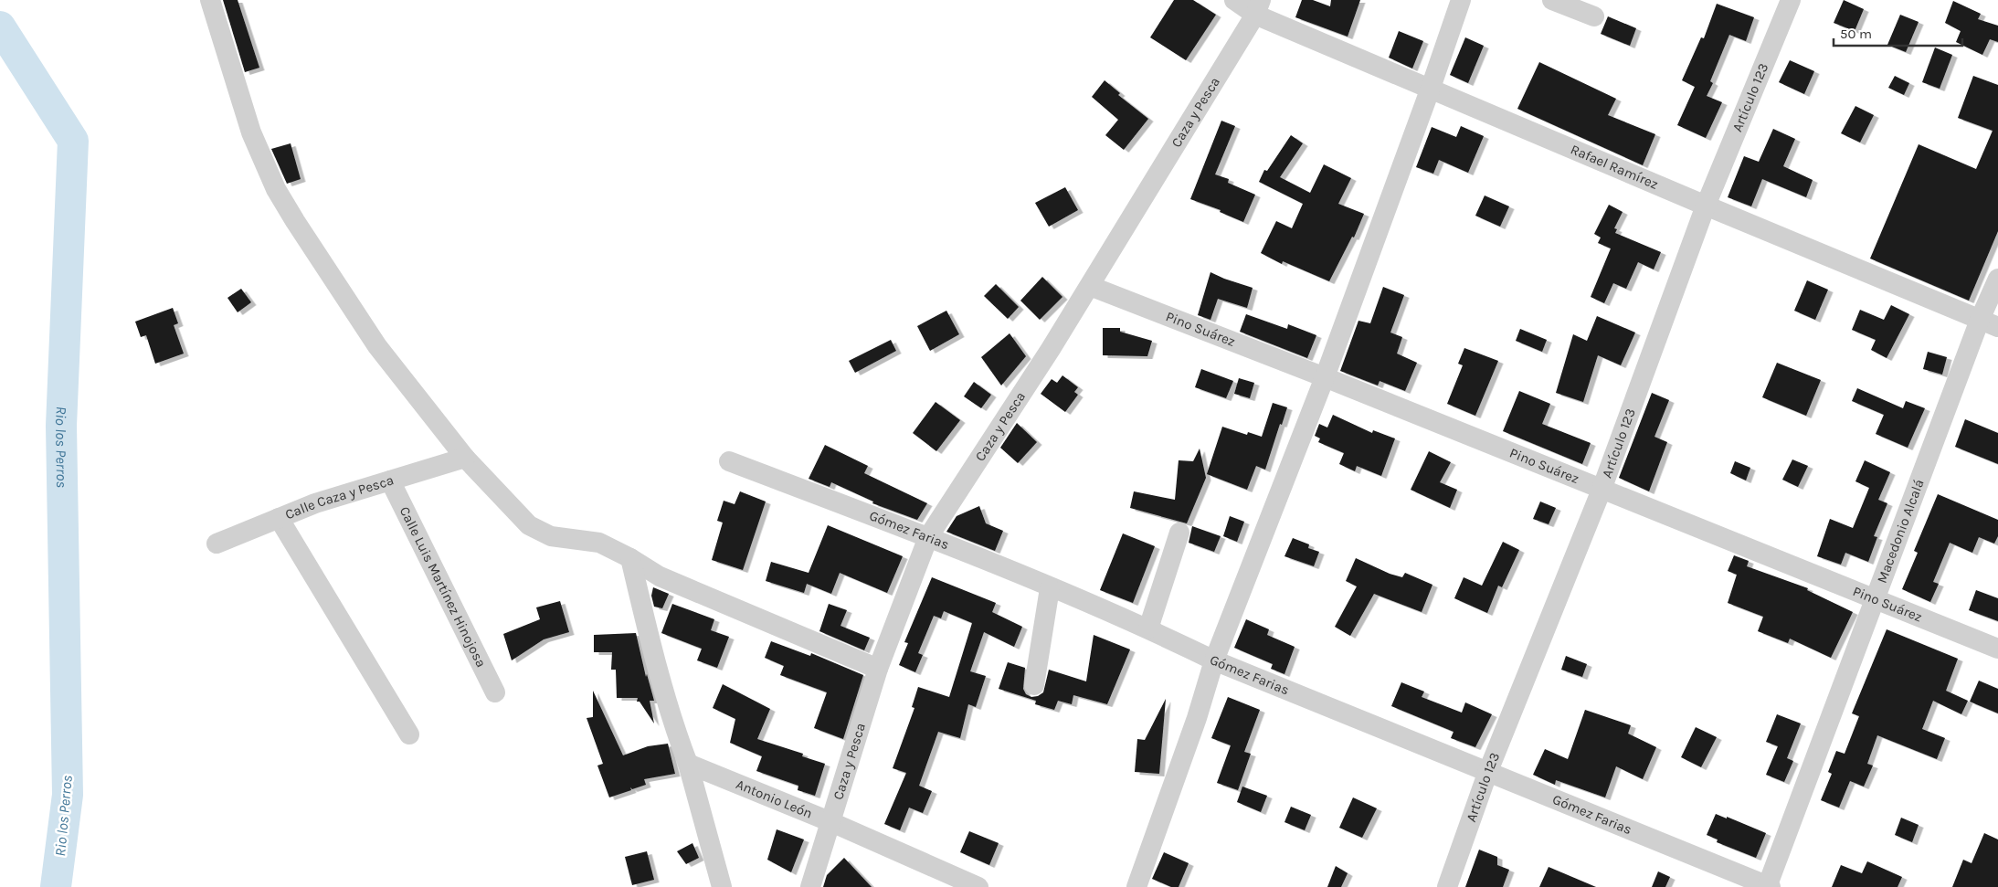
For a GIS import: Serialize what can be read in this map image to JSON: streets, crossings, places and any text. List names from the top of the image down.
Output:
{
  "streets": {
    "street": [
      "Artículo 123",
      "Caza y Pesca",
      "Rafael Ramírez",
      "Pino Suárez",
      "Calle Caza y Pesca",
      "Gómez Farias",
      "Macedonio Alcalá",
      "Calle Luis Martínez Hinojosa",
      "Antonio León"
    ]
  },
  "crossings": [
    ["Artículo 123", "Rafael Ramírez"],
    ["Artículo 123", "Pino Suárez"],
    ["Artículo 123", "Gómez Farias"],
    ["Caza y Pesca", "Rafael Ramírez"],
    ["Caza y Pesca", "Pino Suárez"],
    ["Caza y Pesca", "Gómez Farias"],
    ["Caza y Pesca", "Antonio León"],
    ["Rafael Ramírez", "Macedonio Alcalá"],
    ["Pino Suárez", "Macedonio Alcalá"],
    ["Calle Caza y Pesca", "Calle Luis Martínez Hinojosa"],
    ["Gómez Farias", "Macedonio Alcalá"]
  ],
  "water": ["Rio los Perros"],
  "scale_bar": "50 m"
}
